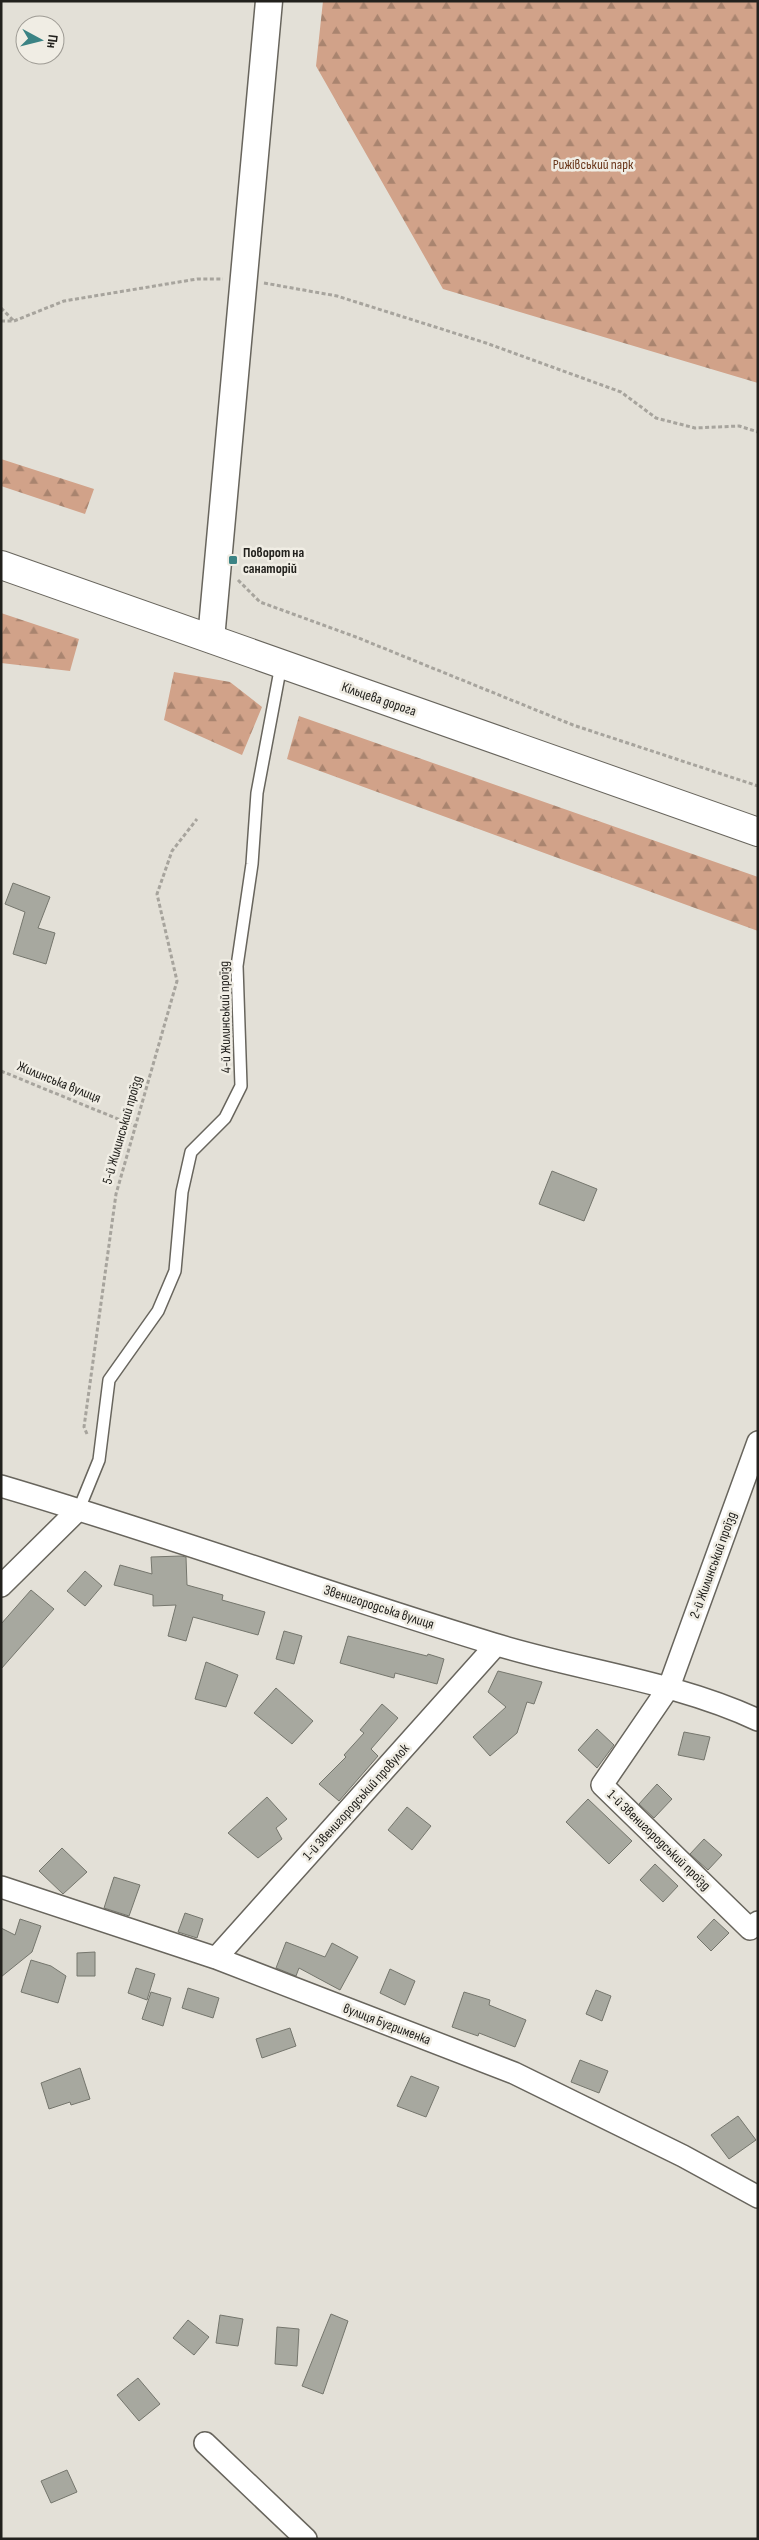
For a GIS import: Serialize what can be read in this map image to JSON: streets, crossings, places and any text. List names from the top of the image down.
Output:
{
  "streets": {
    "highway": ["Кільцева дорога"],
    "street": [
      "2-й Жилинський проїзд",
      "Звенигородська вулиця",
      "1-й Звенигородський провулок",
      "1-й Звенигородський проїзд",
      "вулиця Бугрименка"
    ],
    "lane": ["4-й Жилинський проїзд"],
    "path": ["Жилинська вулиця", "5-й Жилинський проїзд"]
  },
  "crossings": [
    ["Кільцева дорога", "4-й Жилинський проїзд"],
    ["4-й Жилинський проїзд", "5-й Жилинський проїзд"],
    ["4-й Жилинський проїзд", "Звенигородська вулиця"],
    ["Жилинська вулиця", "5-й Жилинський проїзд"],
    ["2-й Жилинський проїзд", "Звенигородська вулиця"],
    ["2-й Жилинський проїзд", "1-й Звенигородський проїзд"],
    ["Звенигородська вулиця", "1-й Звенигородський провулок"],
    ["Звенигородська вулиця", "1-й Звенигородський проїзд"],
    ["1-й Звенигородський провулок", "вулиця Бугрименка"]
  ],
  "parks": ["Рижівський парк"],
  "places": {
    "transit": ["Поворот на санаторій"]
  },
  "north": "right"
}
